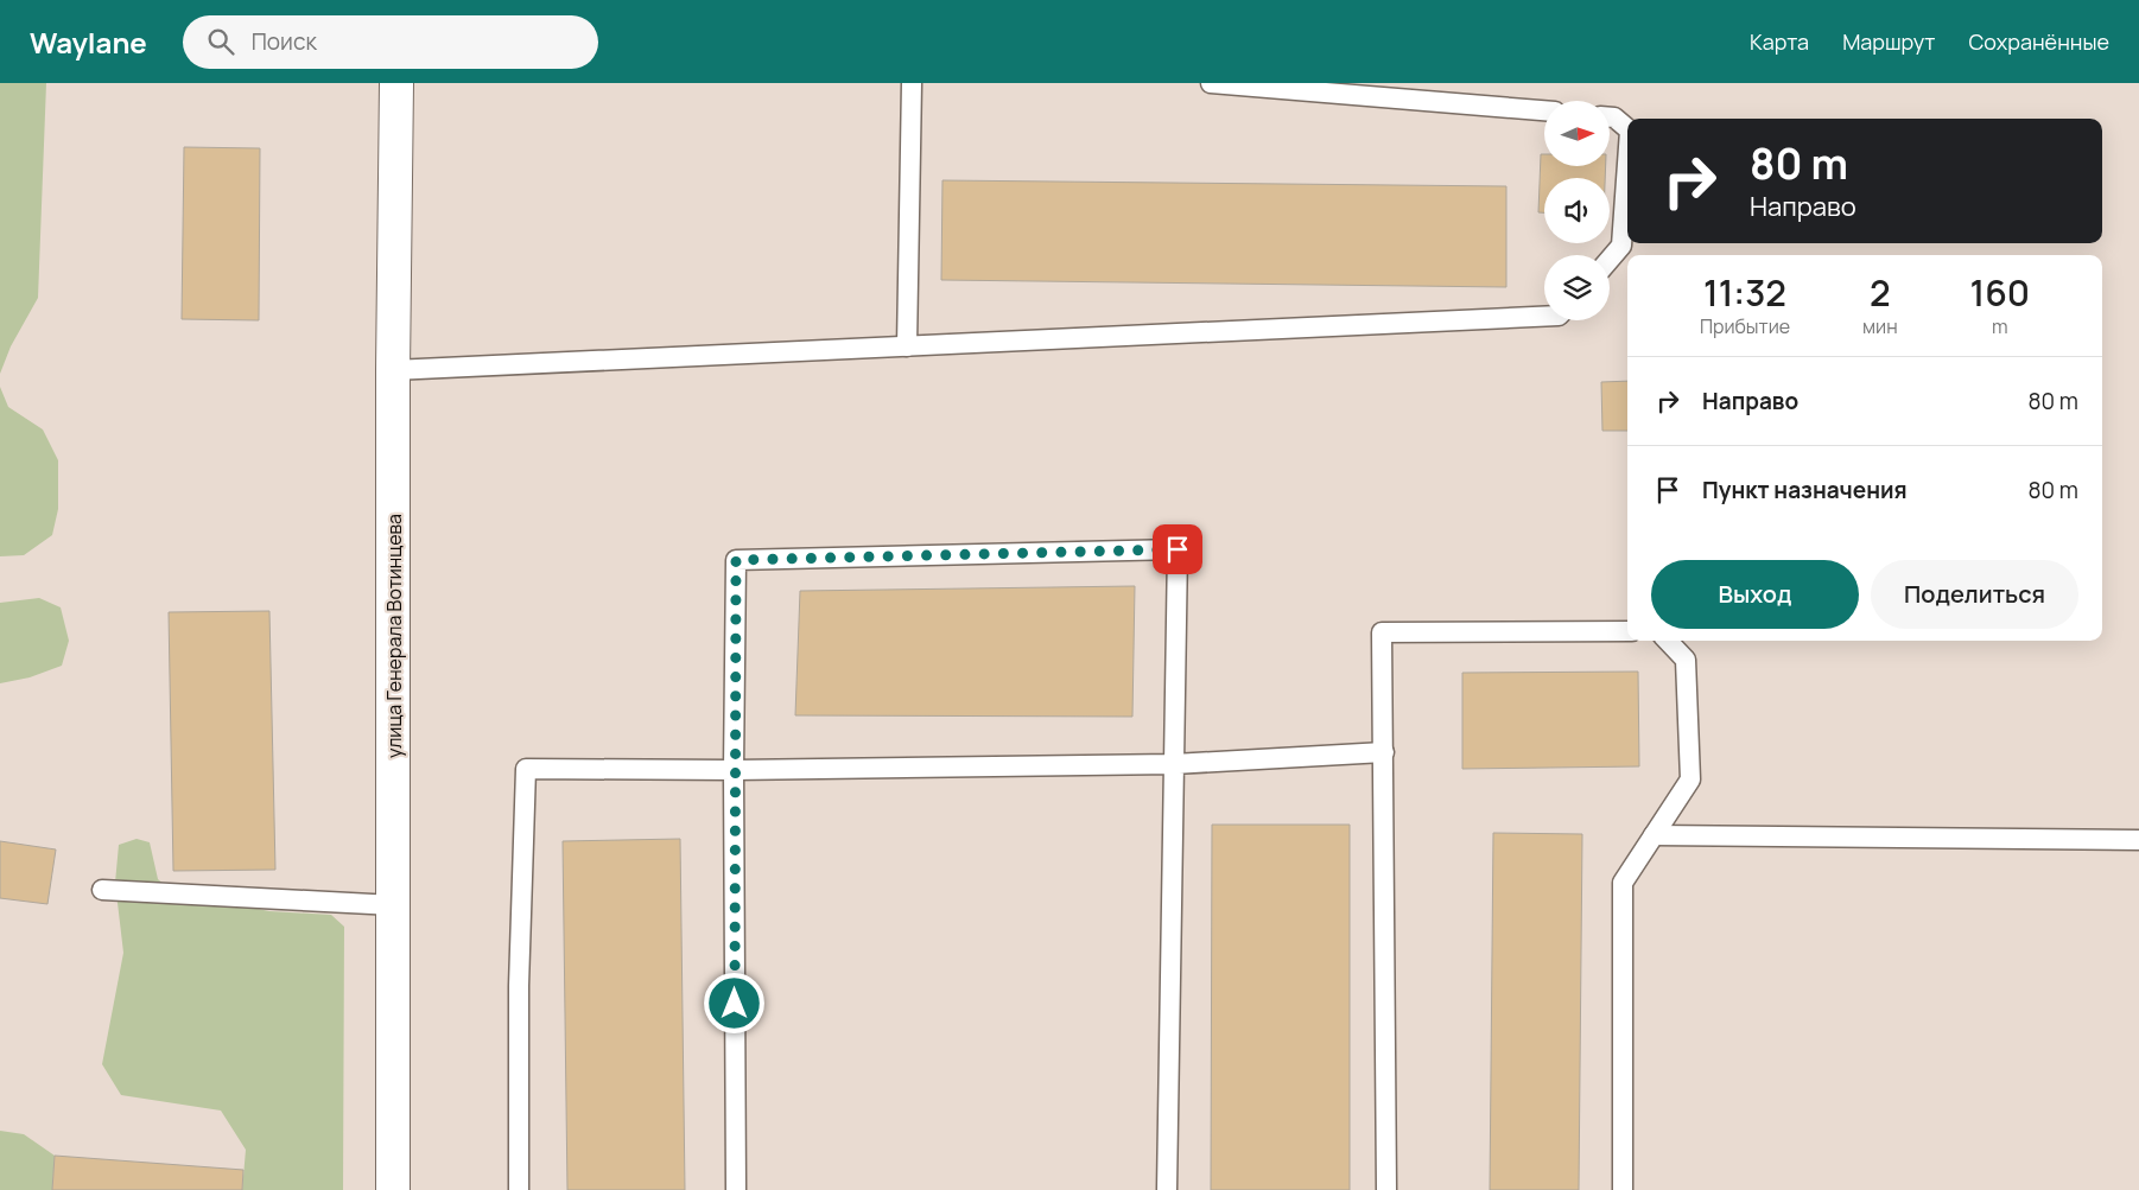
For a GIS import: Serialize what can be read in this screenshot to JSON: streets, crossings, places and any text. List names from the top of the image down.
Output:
{
  "streets": {
    "street": ["улица Генерала Вотинцева"]
  },
  "north": "right",
  "page": {
    "header": "Waylane",
    "search": "Поиск",
    "nav": ["Карта", "Маршрут", "Сохранённые"],
    "turn": ["80 m", "Направо"],
    "eta": [
      "11:32",
      "Прибытие",
      "2",
      "мин",
      "160",
      "m"
    ],
    "list": [
      {
        "name": "Направо",
        "value": "80 m"
      },
      {
        "name": "Пункт назначения",
        "value": "80 m"
      }
    ],
    "buttons": ["Выход", "Поделиться"]
  }
}
